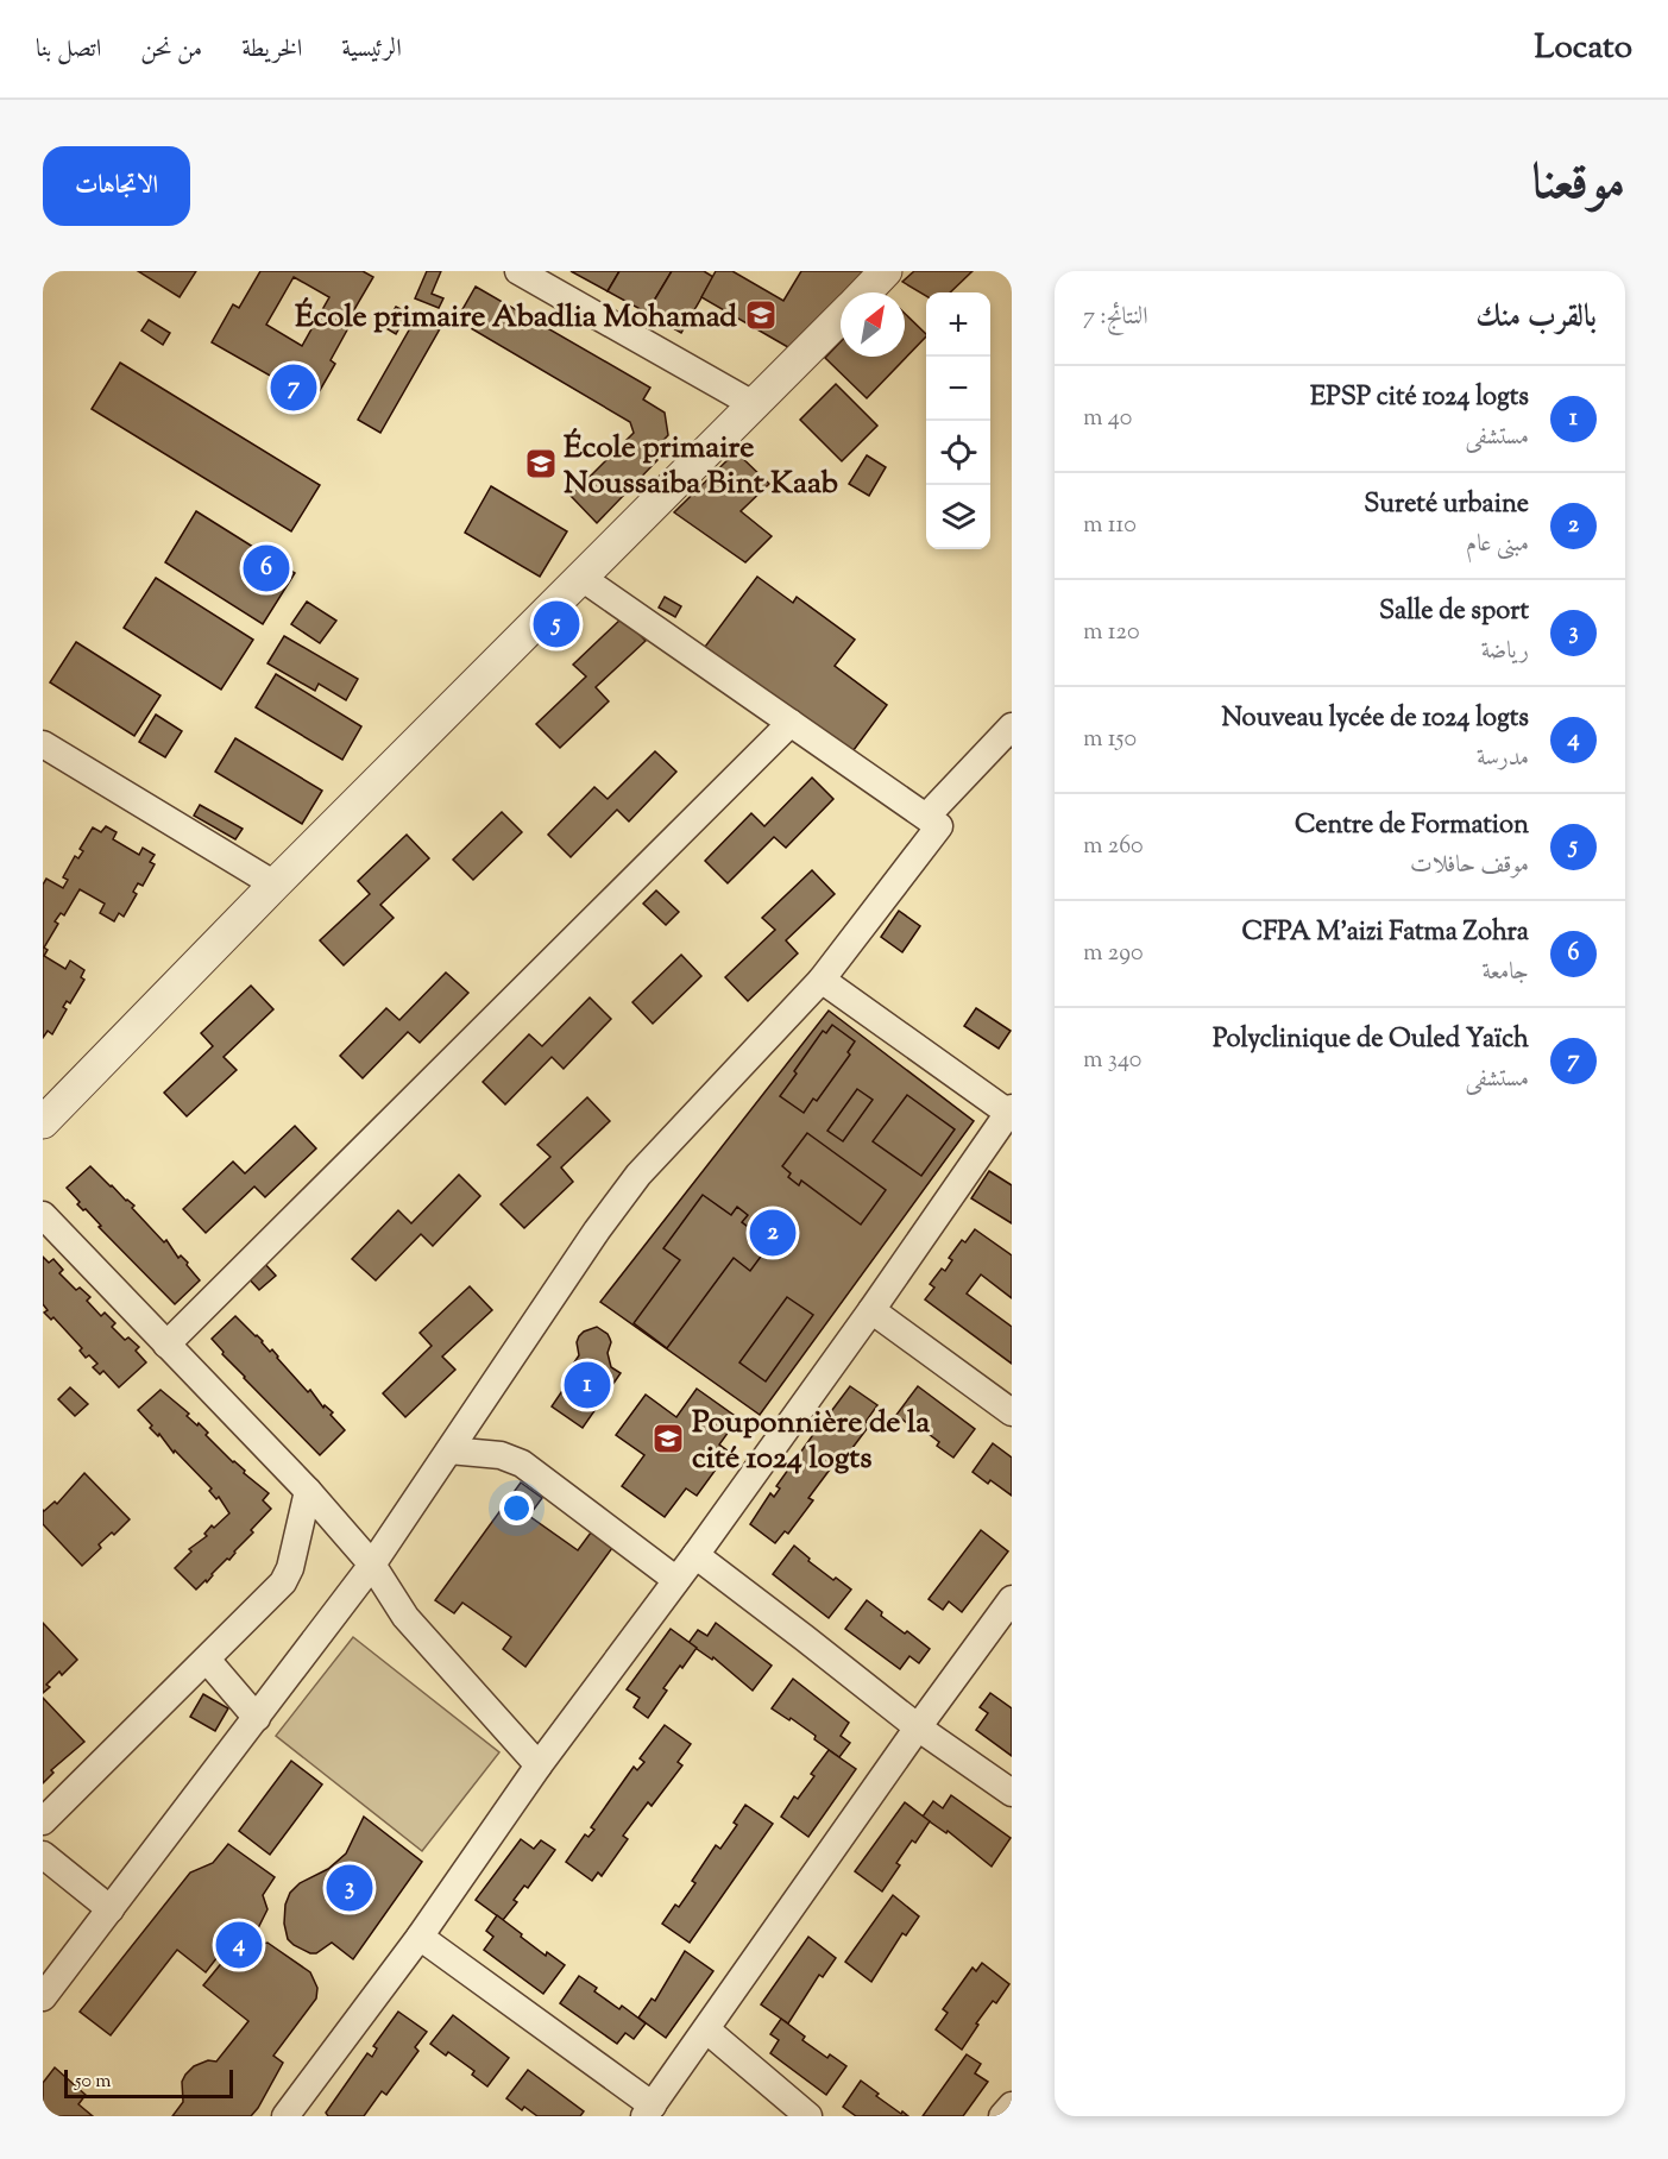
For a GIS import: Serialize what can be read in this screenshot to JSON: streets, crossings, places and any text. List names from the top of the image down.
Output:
{
  "places": {
    "school or university": ["École primaire Abadlia Mohamad", "École primaire Noussaiba Bint Kaab", "Pouponnière de la cité 1024 logts"]
  },
  "scale_bar": "50 m",
  "north": "top right",
  "page": {
    "header": "Locato",
    "nav": [
      "الرئيسية",
      "الخريطة",
      "من نحن",
      "اتصل بنا"
    ],
    "title": "موقعنا",
    "buttons": "الاتجاهات",
    "heading": ["بالقرب منك", "النتائج: 7"],
    "map_buttons": ["+", "−"],
    "pins": [
      "7",
      "6",
      "5",
      "2",
      "1",
      "3",
      "4"
    ],
    "list": [
      {
        "mark": "1",
        "name": "EPSP cité 1024 logts",
        "note": "مستشفى",
        "value": "40 m"
      },
      {
        "mark": "2",
        "name": "Sureté urbaine",
        "note": "مبنى عام",
        "value": "110 m"
      },
      {
        "mark": "3",
        "name": "Salle de sport",
        "note": "رياضة",
        "value": "120 m"
      },
      {
        "mark": "4",
        "name": "Nouveau lycée de 1024 logts",
        "note": "مدرسة",
        "value": "150 m"
      },
      {
        "mark": "5",
        "name": "Centre de Formation",
        "note": "موقف حافلات",
        "value": "260 m"
      },
      {
        "mark": "6",
        "name": "CFPA M'aizi Fatma Zohra",
        "note": "جامعة",
        "value": "290 m"
      },
      {
        "mark": "7",
        "name": "Polyclinique de Ouled Yaïch",
        "note": "مستشفى",
        "value": "340 m"
      }
    ],
    "scale": "50 m"
  }
}
